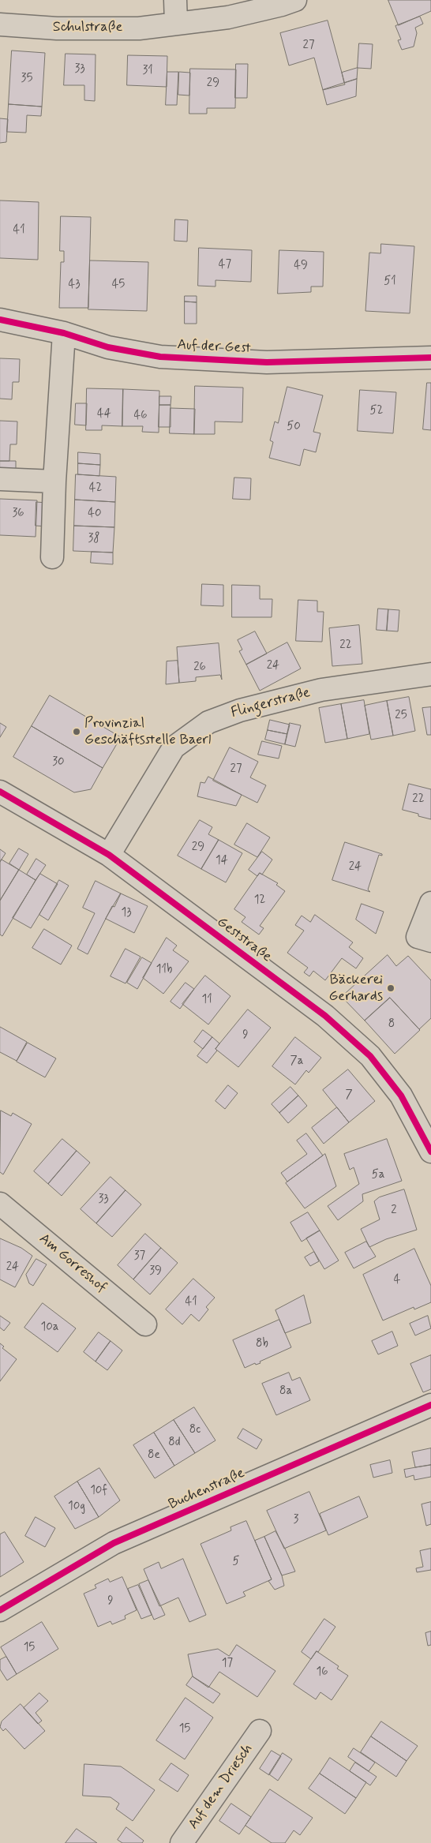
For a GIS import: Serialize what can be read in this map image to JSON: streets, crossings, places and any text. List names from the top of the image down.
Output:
{
  "streets": {
    "street": [
      "Schulstraße",
      "Auf der Gest",
      "Flingerstraße",
      "Geststraße",
      "Am Gorreshof",
      "Buchenstraße",
      "Auf dem Driesch"
    ]
  },
  "crossings": [
    ["Flingerstraße", "Geststraße"]
  ],
  "places": ["Provinzial Geschäftsstelle Baerl", "Bäckerei Gerhards"],
  "house_numbers": [
    "27",
    "33",
    "31",
    "35",
    "29",
    "41",
    "47",
    "49",
    "51",
    "43",
    "45",
    "52",
    "44",
    "46",
    "50",
    "42",
    "36",
    "40",
    "38",
    "22",
    "24",
    "26",
    "25",
    "30",
    "27",
    "22",
    "29",
    "14",
    "24",
    "12",
    "13",
    "11b",
    "11",
    "8",
    "9",
    "7a",
    "7",
    "5a",
    "33",
    "2",
    "37",
    "24",
    "39",
    "4",
    "41",
    "10a",
    "8b",
    "8a",
    "8c",
    "8d",
    "8e",
    "10f",
    "10g",
    "3",
    "5",
    "9",
    "15",
    "17",
    "16",
    "15"
  ]
}
